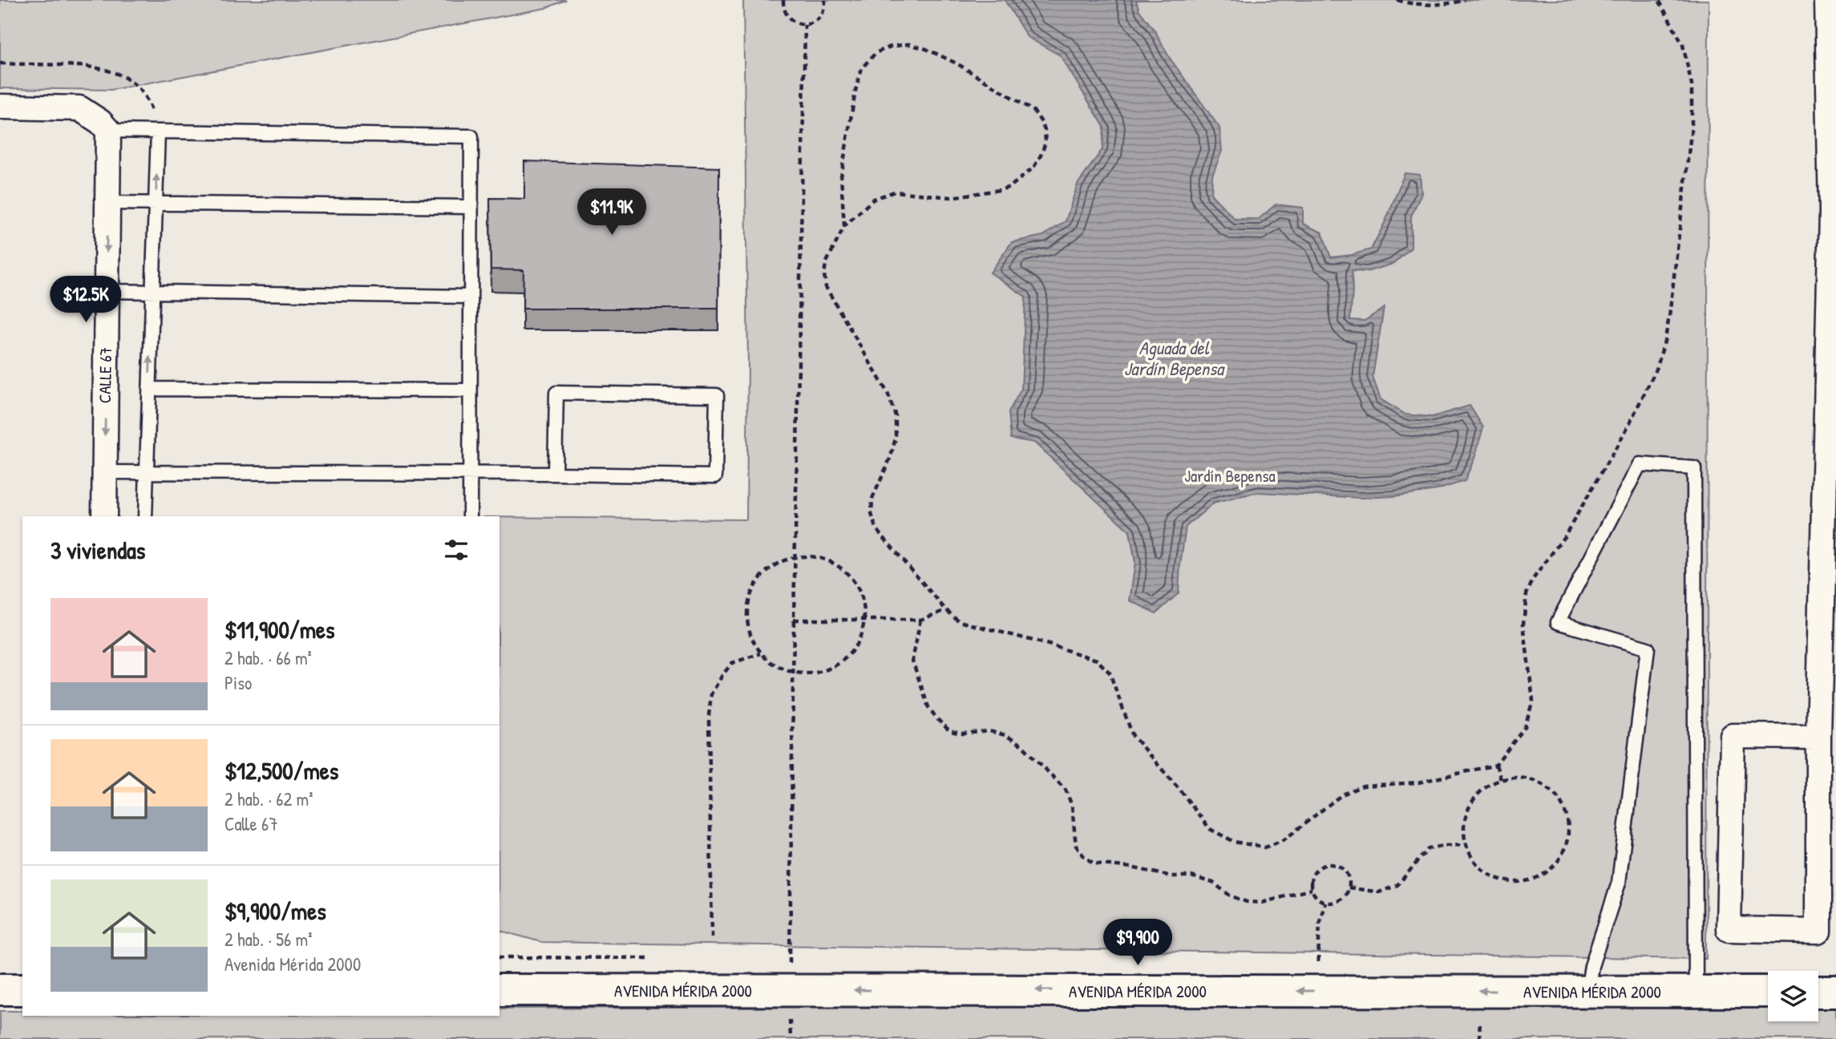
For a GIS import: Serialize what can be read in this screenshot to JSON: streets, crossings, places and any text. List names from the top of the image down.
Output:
{
  "streets": {
    "main road": ["AVENIDA MÉRIDA 2000"],
    "street": ["CALLE 67"]
  },
  "one_way": ["CALLE 67", "AVENIDA MÉRIDA 2000"],
  "water": ["Aguada del Jardín Bepensa"],
  "parks": ["Jardín Bepensa"],
  "page": {
    "price": ["$11.9K", "$12.5K", "$9,900"],
    "heading": "3 viviendas",
    "list": [
      {
        "name": "$11,900/mes",
        "note": "2 hab. · 66 m² · Piso"
      },
      {
        "name": "$12,500/mes",
        "note": "2 hab. · 62 m² · Calle 67"
      },
      {
        "name": "$9,900/mes",
        "note": "2 hab. · 56 m² · Avenida Mérida 2000"
      }
    ]
  }
}
